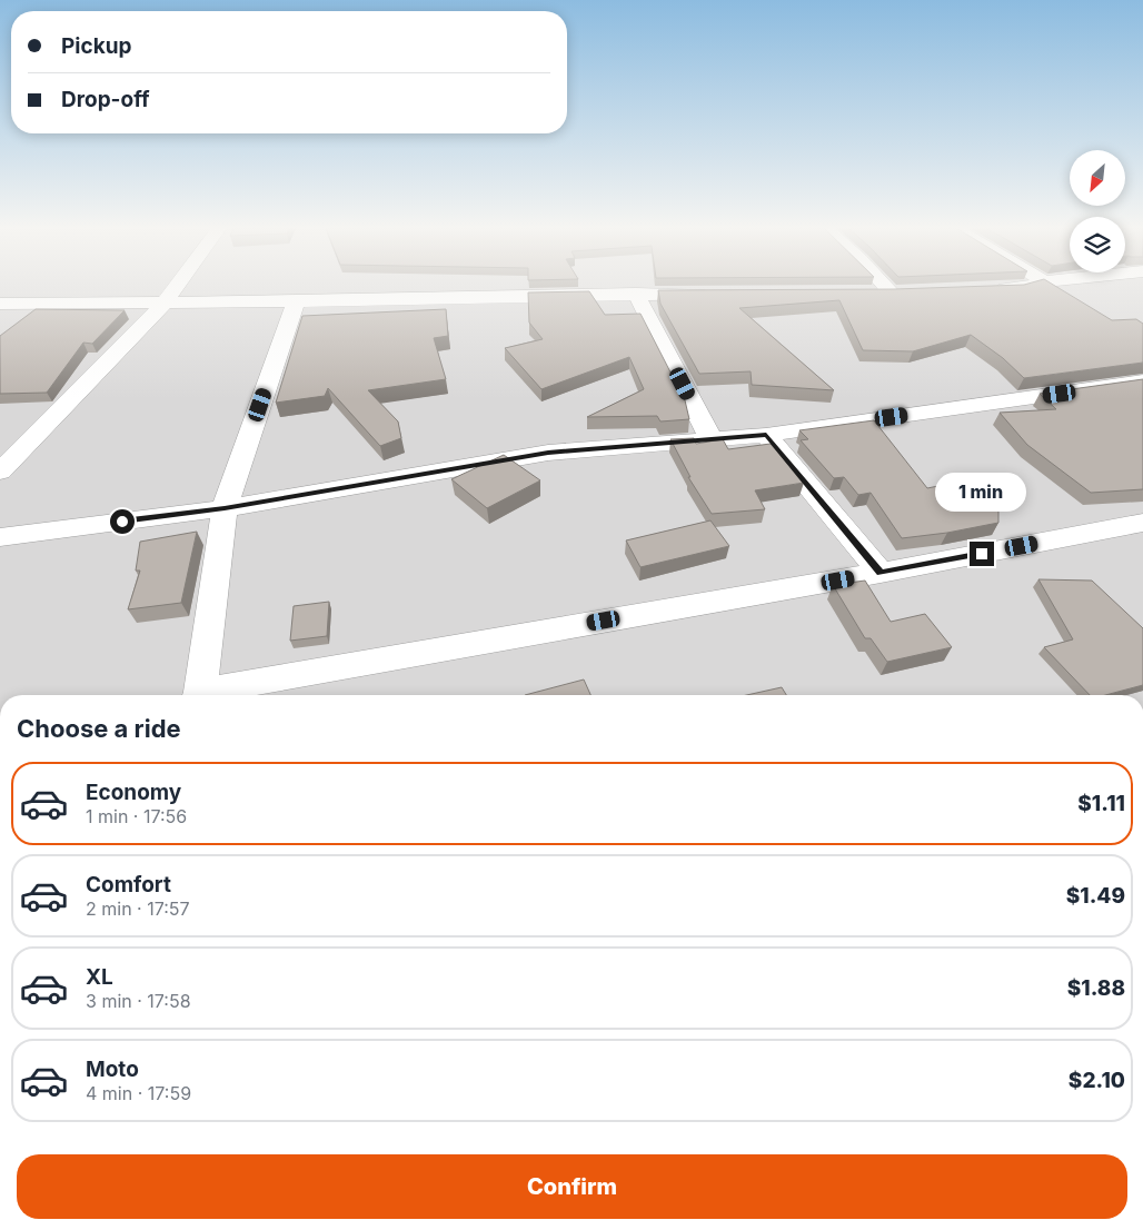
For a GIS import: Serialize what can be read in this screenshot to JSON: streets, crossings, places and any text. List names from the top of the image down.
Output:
{
  "north": "bottom left",
  "page": {
    "banner": ["Pickup", "Drop-off"],
    "bubble": "1 min",
    "heading": "Choose a ride",
    "list": [
      {
        "name": "Economy",
        "note": "1 min · 17:56",
        "value": "$1.11"
      },
      {
        "name": "Comfort",
        "note": "2 min · 17:57",
        "value": "$1.49"
      },
      {
        "name": "XL",
        "note": "3 min · 17:58",
        "value": "$1.88"
      },
      {
        "name": "Moto",
        "note": "4 min · 17:59",
        "value": "$2.10"
      }
    ],
    "buttons": "Confirm"
  }
}
